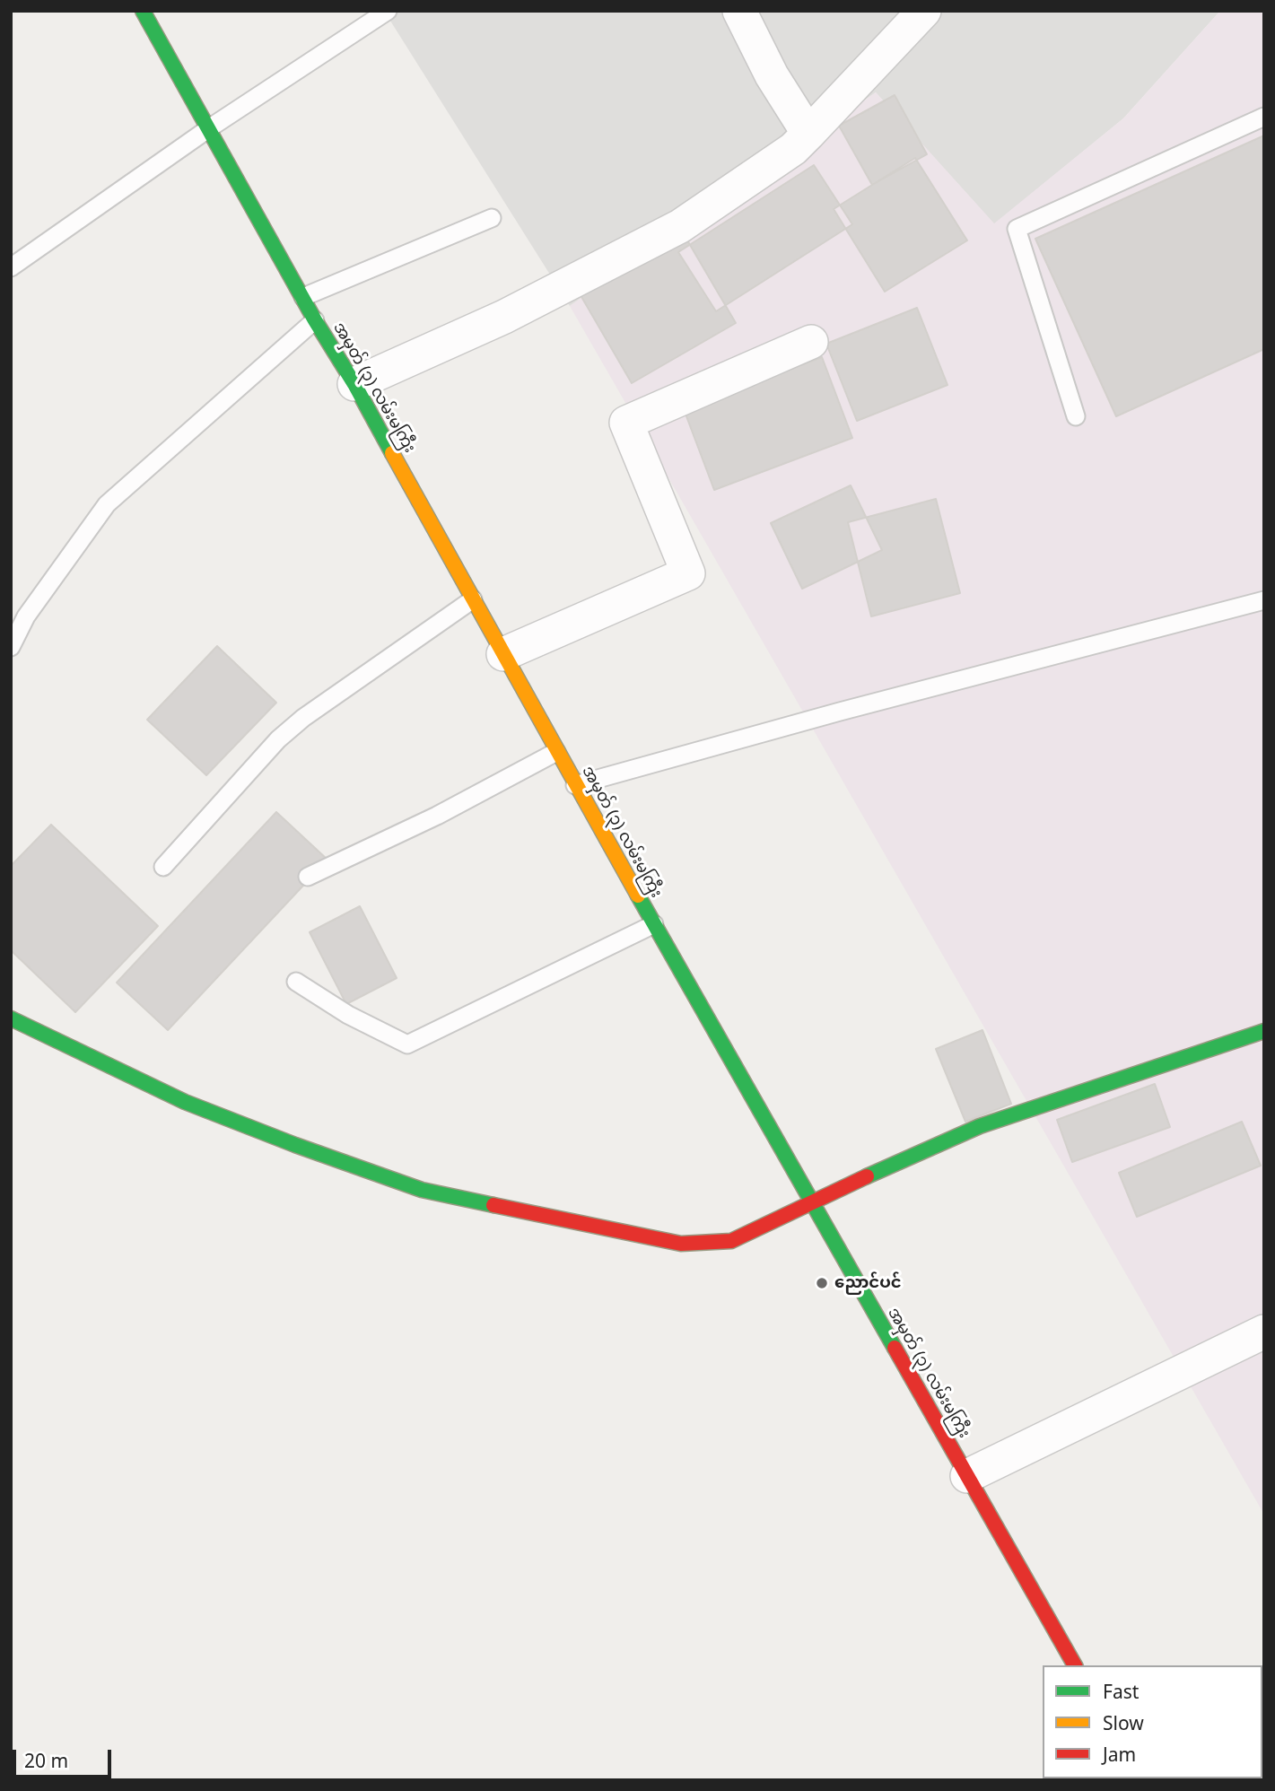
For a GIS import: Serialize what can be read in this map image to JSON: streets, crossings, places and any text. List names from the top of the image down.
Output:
{
  "streets": {
    "main road": ["အမှတ် (၃) လမ်းမကြီး"]
  },
  "places": ["ညောင်ပင်"],
  "legend": ["Fast", "Slow", "Jam"],
  "scale_bar": "20 m"
}
